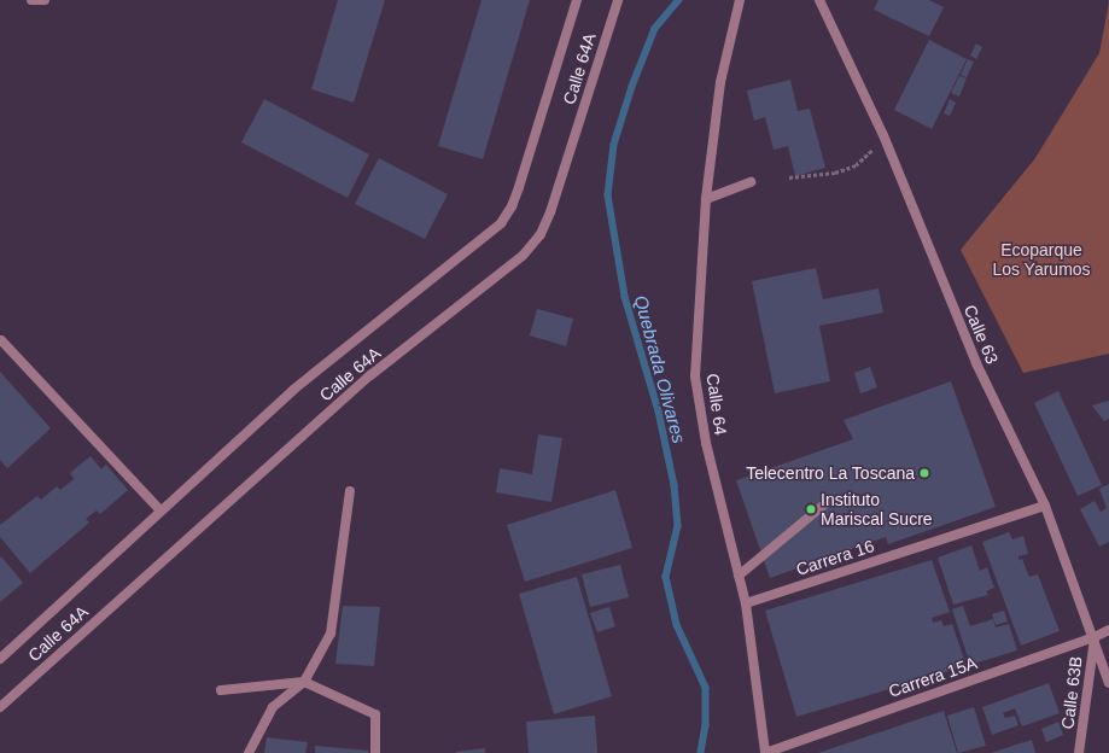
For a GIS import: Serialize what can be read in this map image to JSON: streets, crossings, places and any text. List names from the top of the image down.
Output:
{
  "streets": {
    "street": [
      "Calle 64A",
      "Calle 63",
      "Calle 64",
      "Carrera 16",
      "Carrera 15A",
      "Calle 63B"
    ]
  },
  "crossings": [
    ["Calle 63", "Carrera 16"],
    ["Calle 63", "Carrera 15A"],
    ["Calle 63", "Calle 63B"],
    ["Calle 64", "Carrera 16"],
    ["Calle 64", "Carrera 15A"],
    ["Carrera 15A", "Calle 63B"]
  ],
  "water": ["Quebrada Olivares"],
  "parks": ["Ecoparque Los Yarumos"],
  "places": ["Telecentro La Toscana", "Instituto Mariscal Sucre"]
}
